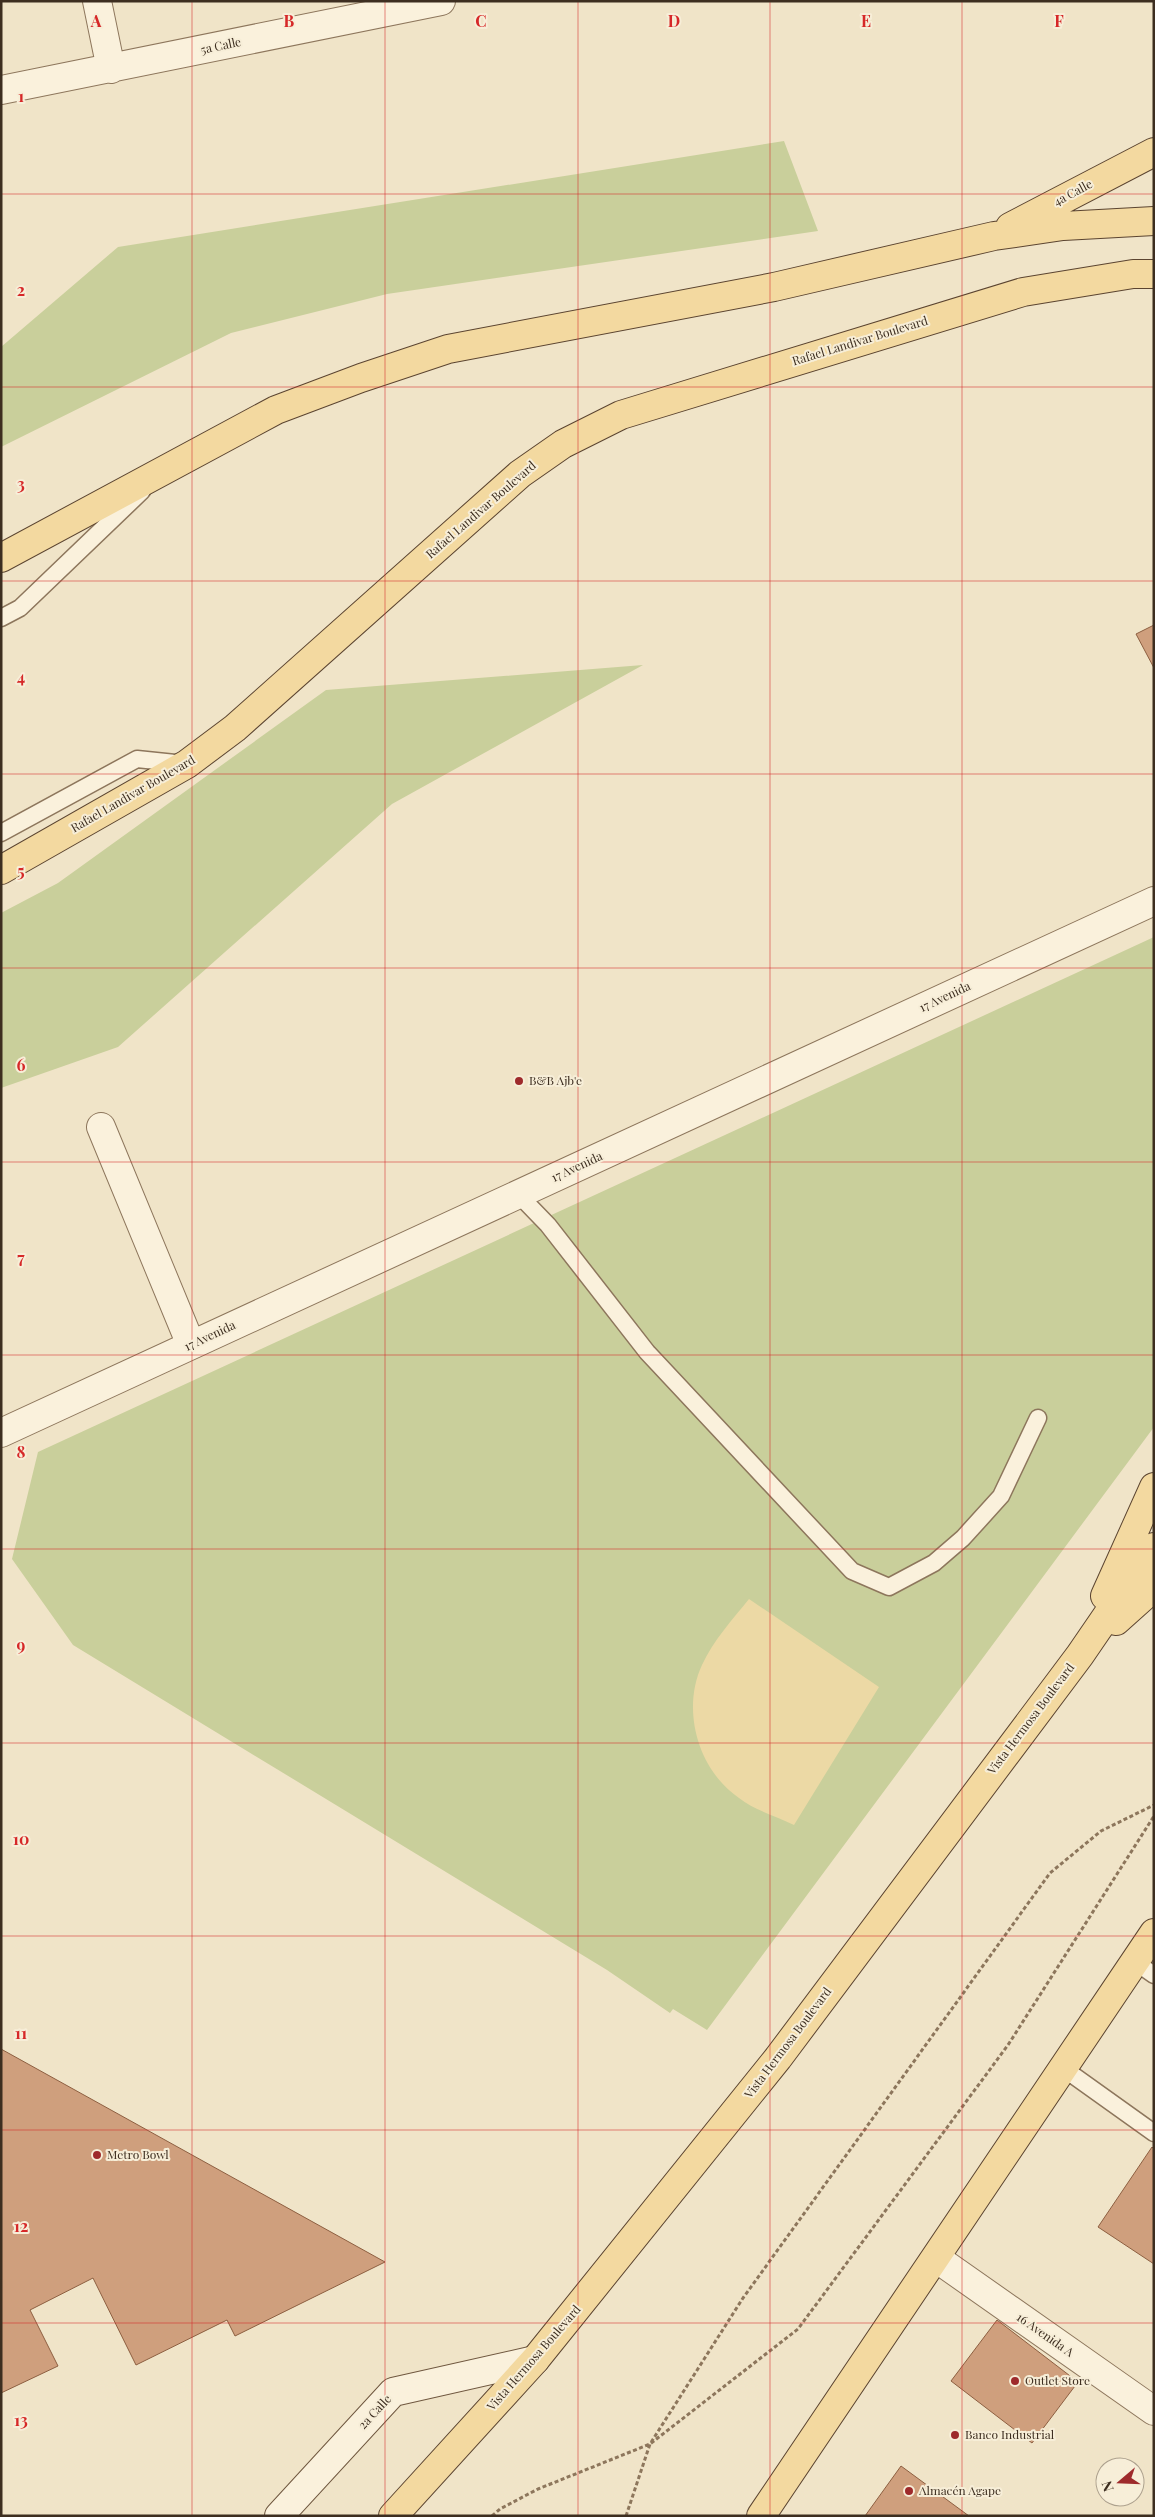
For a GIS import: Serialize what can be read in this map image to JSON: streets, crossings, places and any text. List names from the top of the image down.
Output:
{
  "streets": {
    "main road": ["4a Calle", "Rafael Landivar Boulevard", "Vista Hermosa Boulevard"],
    "street": [
      "5a Calle",
      "17 Avenida",
      "16 Avenida A",
      "2a Calle"
    ]
  },
  "crossings": [
    ["Vista Hermosa Boulevard", "2a Calle"]
  ],
  "places": [
    "B&B Ajb'e",
    "Metro Bowl",
    "Outlet Store",
    "Banco Industrial",
    "Almacén Agape"
  ],
  "north": "left",
  "grid": {
    "columns": [
      "A",
      "B",
      "C",
      "D",
      "E",
      "F"
    ],
    "rows": [
      "1",
      "2",
      "3",
      "4",
      "5",
      "6",
      "7",
      "8",
      "9",
      "10",
      "11",
      "12",
      "13"
    ]
  }
}
